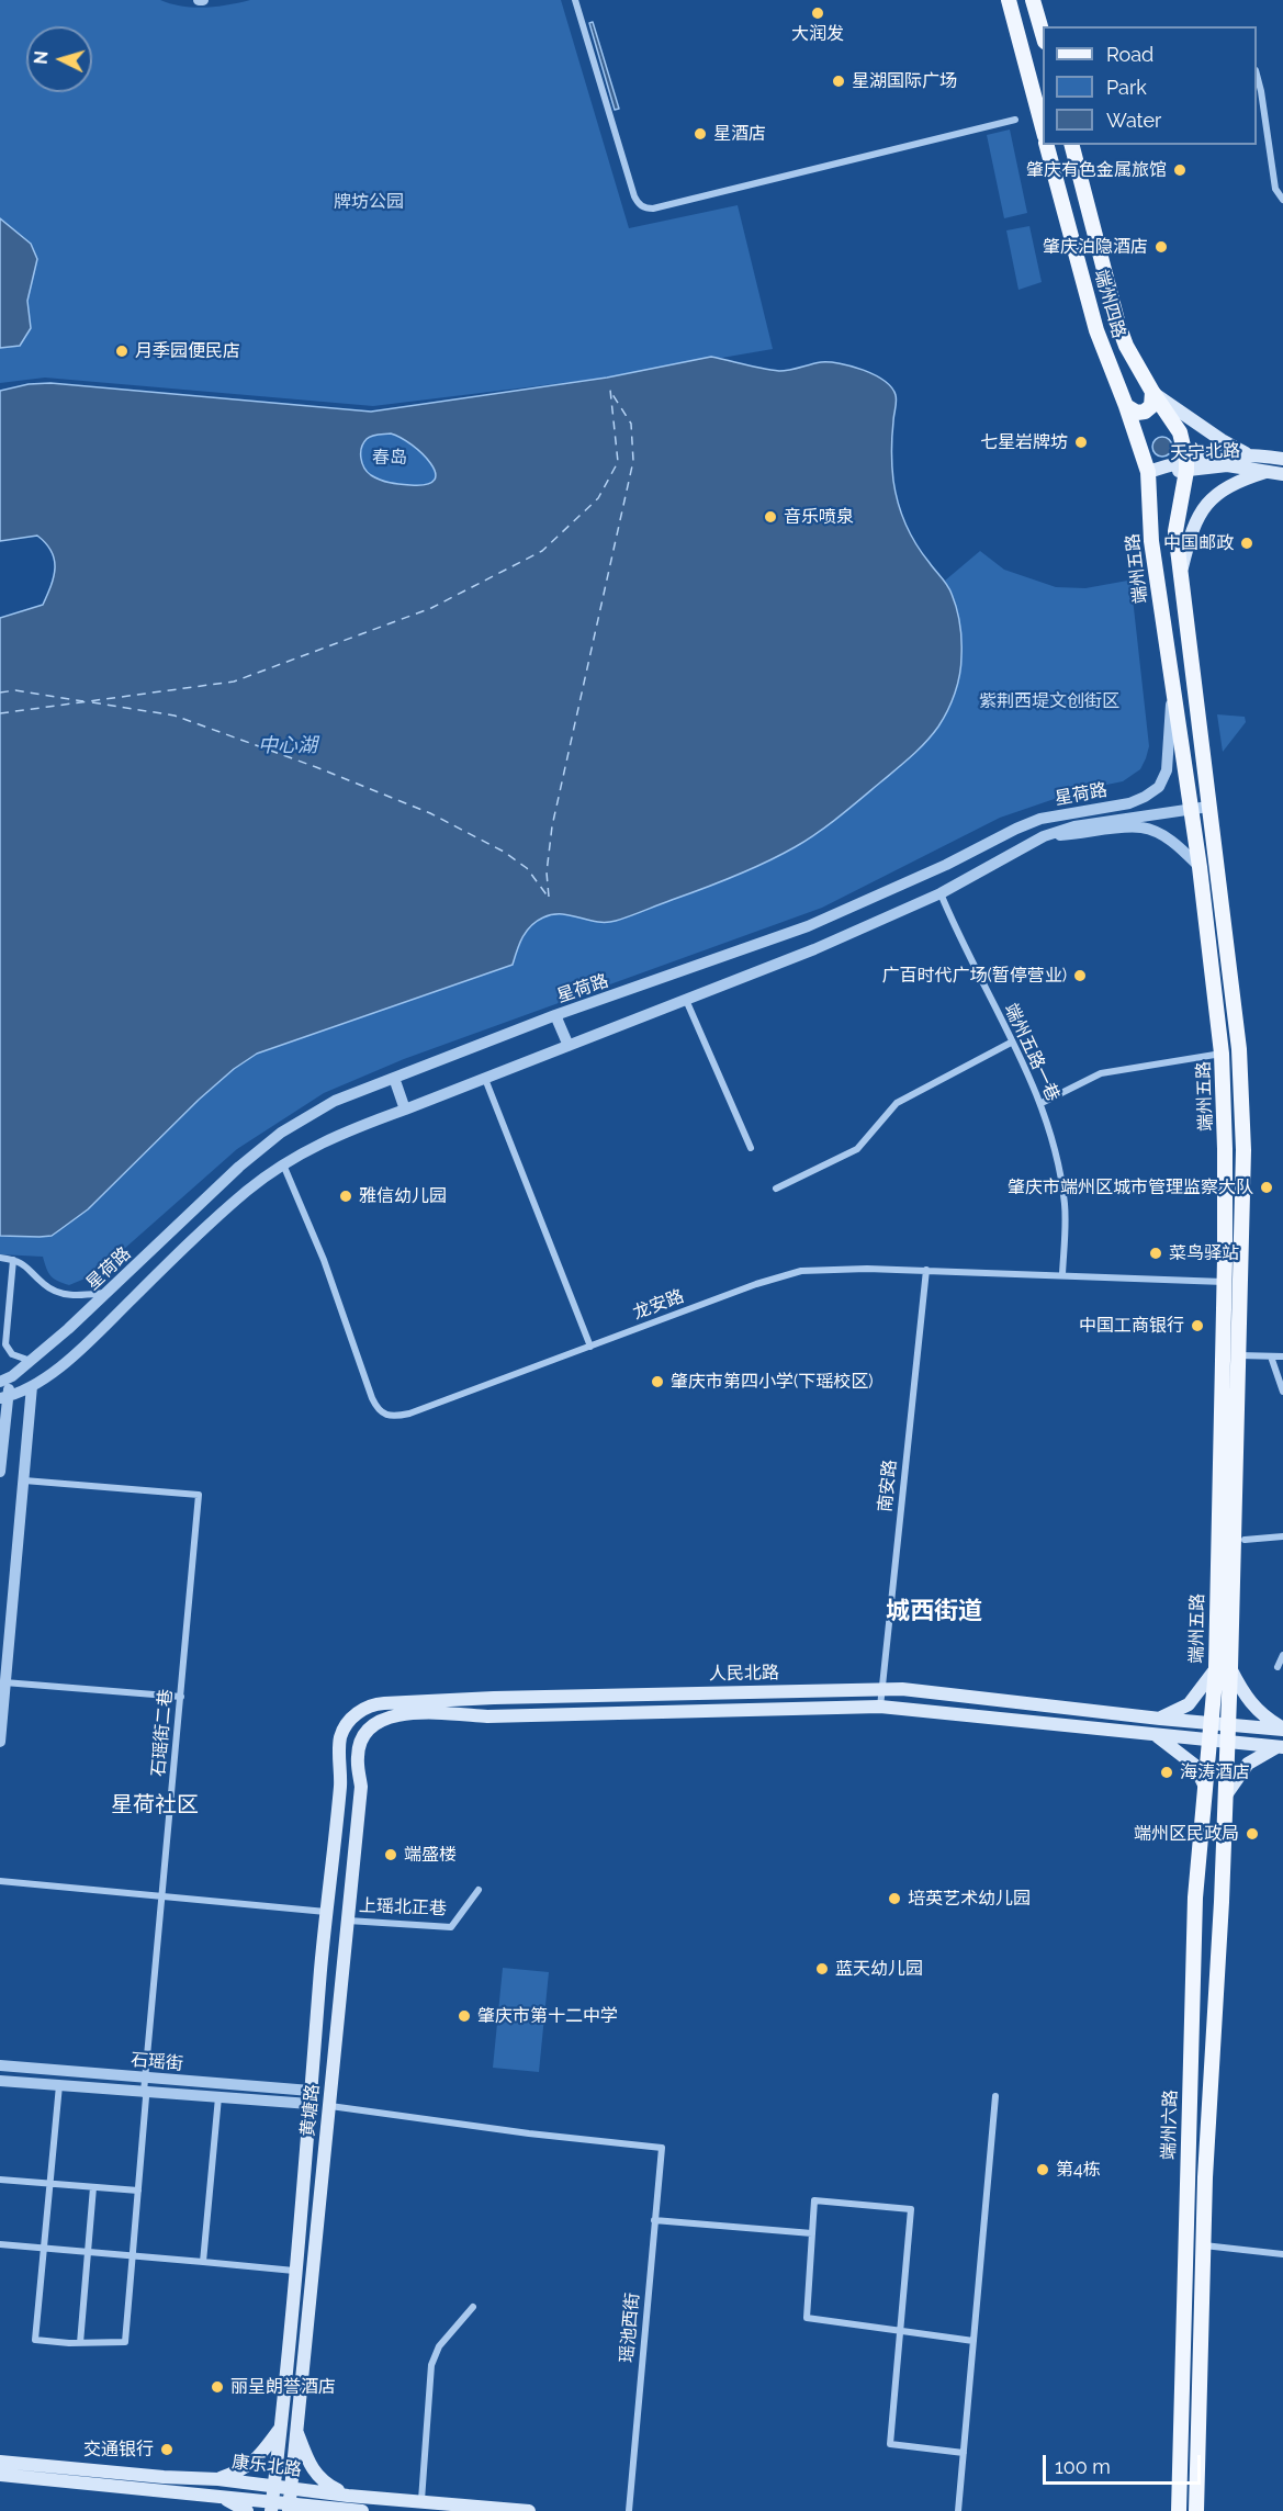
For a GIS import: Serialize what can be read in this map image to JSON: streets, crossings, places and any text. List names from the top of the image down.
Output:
{
  "streets": {
    "main road": [
      "端州四路",
      "天宁北路",
      "端州五路",
      "人民北路",
      "黄塘路",
      "端州六路",
      "康乐北路"
    ],
    "street": [
      "星荷路",
      "端州五路一巷",
      "龙安路",
      "南安路",
      "石瑶街二巷",
      "上瑶北正巷",
      "石瑶街",
      "瑶池西街"
    ]
  },
  "crossings": [
    ["端州四路", "天宁北路"],
    ["端州四路", "端州五路"],
    ["天宁北路", "端州五路"],
    ["端州五路", "星荷路"],
    ["端州五路", "龙安路"],
    ["端州五路", "人民北路"],
    ["端州五路", "端州六路"],
    ["星荷路", "端州五路一巷"],
    ["星荷路", "龙安路"],
    ["端州五路一巷", "龙安路"],
    ["龙安路", "南安路"],
    ["南安路", "人民北路"],
    ["人民北路", "黄塘路"],
    ["人民北路", "端州六路"],
    ["石瑶街二巷", "石瑶街"],
    ["上瑶北正巷", "黄塘路"],
    ["石瑶街", "黄塘路"],
    ["黄塘路", "瑶池西街"],
    ["黄塘路", "康乐北路"]
  ],
  "districts": ["城西街道", "星荷社区"],
  "water": ["中心湖"],
  "parks": ["牌坊公园", "春岛", "紫荆西堤文创街区"],
  "places": [
    "大润发",
    "星湖国际广场",
    "星酒店",
    "肇庆有色金属旅馆",
    "肇庆泊隐酒店",
    "月季园便民店",
    "七星岩牌坊",
    "音乐喷泉",
    "中国邮政",
    "广百时代广场(暂停营业)",
    "肇庆市端州区城市管理监察大队",
    "雅信幼儿园",
    "菜鸟驿站",
    "中国工商银行",
    "肇庆市第四小学(下瑶校区)",
    "海涛酒店",
    "端州区民政局",
    "端盛楼",
    "培英艺术幼儿园",
    "蓝天幼儿园",
    "肇庆市第十二中学",
    "第4栋",
    "丽呈朗誉酒店",
    "交通银行"
  ],
  "legend": ["Road", "Park", "Water"],
  "scale_bar": "100 m",
  "north": "left"
}
